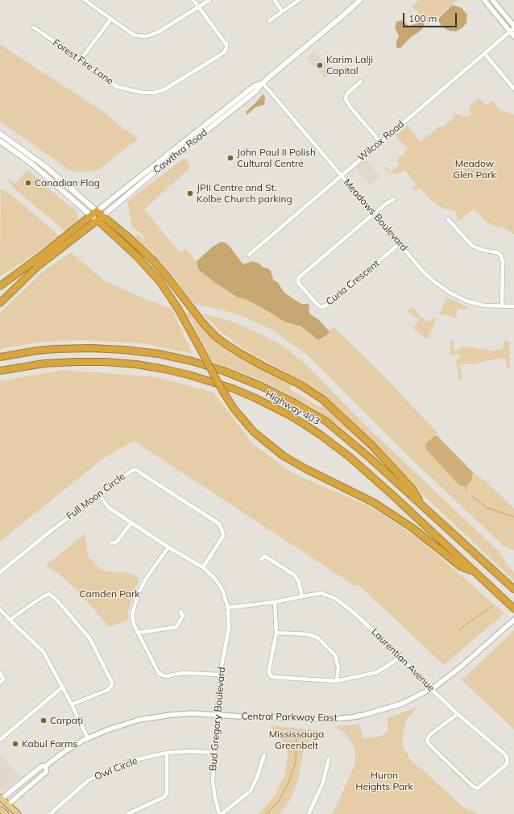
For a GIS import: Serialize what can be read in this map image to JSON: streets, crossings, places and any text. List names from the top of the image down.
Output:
{
  "streets": {
    "highway": ["Highway 403"],
    "main road": ["Cawthra Road", "Central Parkway East"],
    "street": [
      "Forest Fire Lane",
      "Wilcox Road",
      "Meadows Boulevard",
      "Curia Crescent",
      "Full Moon Circle",
      "Laurentian Avenue",
      "Bud Gregory Boulevard",
      "Owl Circle"
    ]
  },
  "crossings": [
    ["Wilcox Road", "Meadows Boulevard"],
    ["Cawthra Road", "Meadows Boulevard"],
    ["Meadows Boulevard", "Curia Crescent"],
    ["Full Moon Circle", "Laurentian Avenue"],
    ["Full Moon Circle", "Bud Gregory Boulevard"],
    ["Laurentian Avenue", "Central Parkway East"],
    ["Laurentian Avenue", "Bud Gregory Boulevard"],
    ["Central Parkway East", "Bud Gregory Boulevard"],
    ["Bud Gregory Boulevard", "Owl Circle"]
  ],
  "parks": [
    "Meadow Glen Park",
    "Camden Park",
    "Mississauga Greenbelt",
    "Huron Heights Park"
  ],
  "places": [
    "Karim Lalji Capital",
    "John Paul II Polish Cultural Centre",
    "Canadian Flag",
    "JPII Centre and St. Kolbe Church parking",
    "Carpați",
    "Kabul Farms"
  ],
  "scale_bar": "100 m"
}
